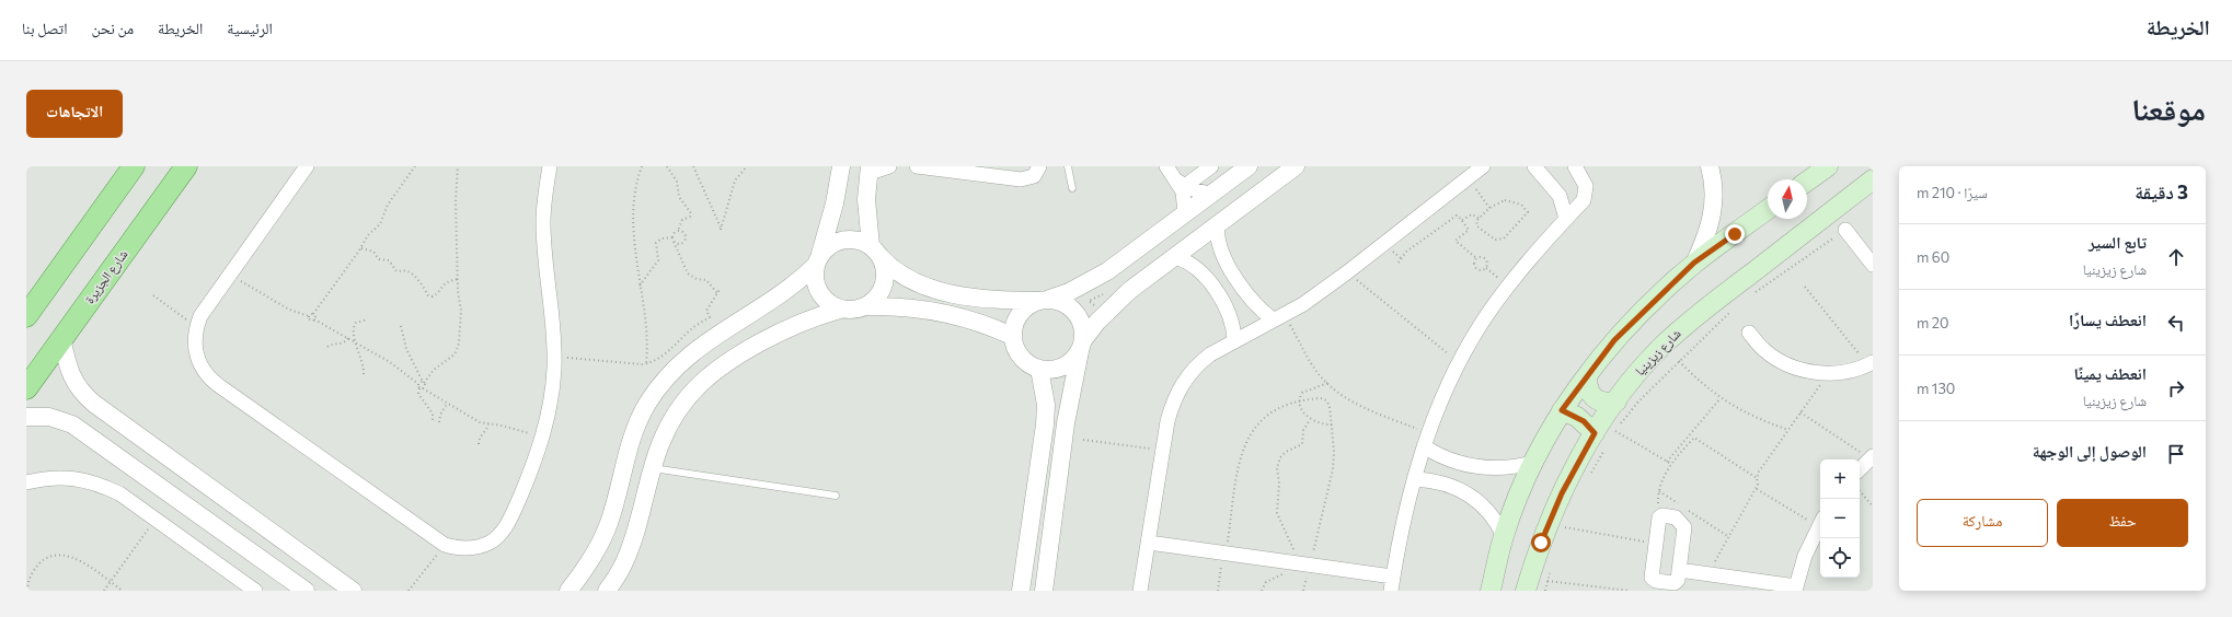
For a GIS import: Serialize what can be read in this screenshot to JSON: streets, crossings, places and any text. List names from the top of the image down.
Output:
{
  "streets": {
    "main road": ["شارع الجزيرة", "شارع زيزينيا"]
  },
  "north": "top",
  "page": {
    "header": "الخريطة",
    "nav": [
      "الرئيسية",
      "الخريطة",
      "من نحن",
      "اتصل بنا"
    ],
    "title": "موقعنا",
    "buttons": [
      "الاتجاهات",
      ["حفظ", "مشاركة"]
    ],
    "heading": ["3 دقيقة", "سيرًا · 210 m"],
    "list": [
      ["تابع السير", "شارع زيزينيا", "60 m"],
      ["انعطف يسارًا", "20 m"],
      ["انعطف يمينًا", "شارع زيزينيا", "130 m"],
      "الوصول إلى الوجهة"
    ],
    "map_buttons": ["+", "−"]
  }
}
